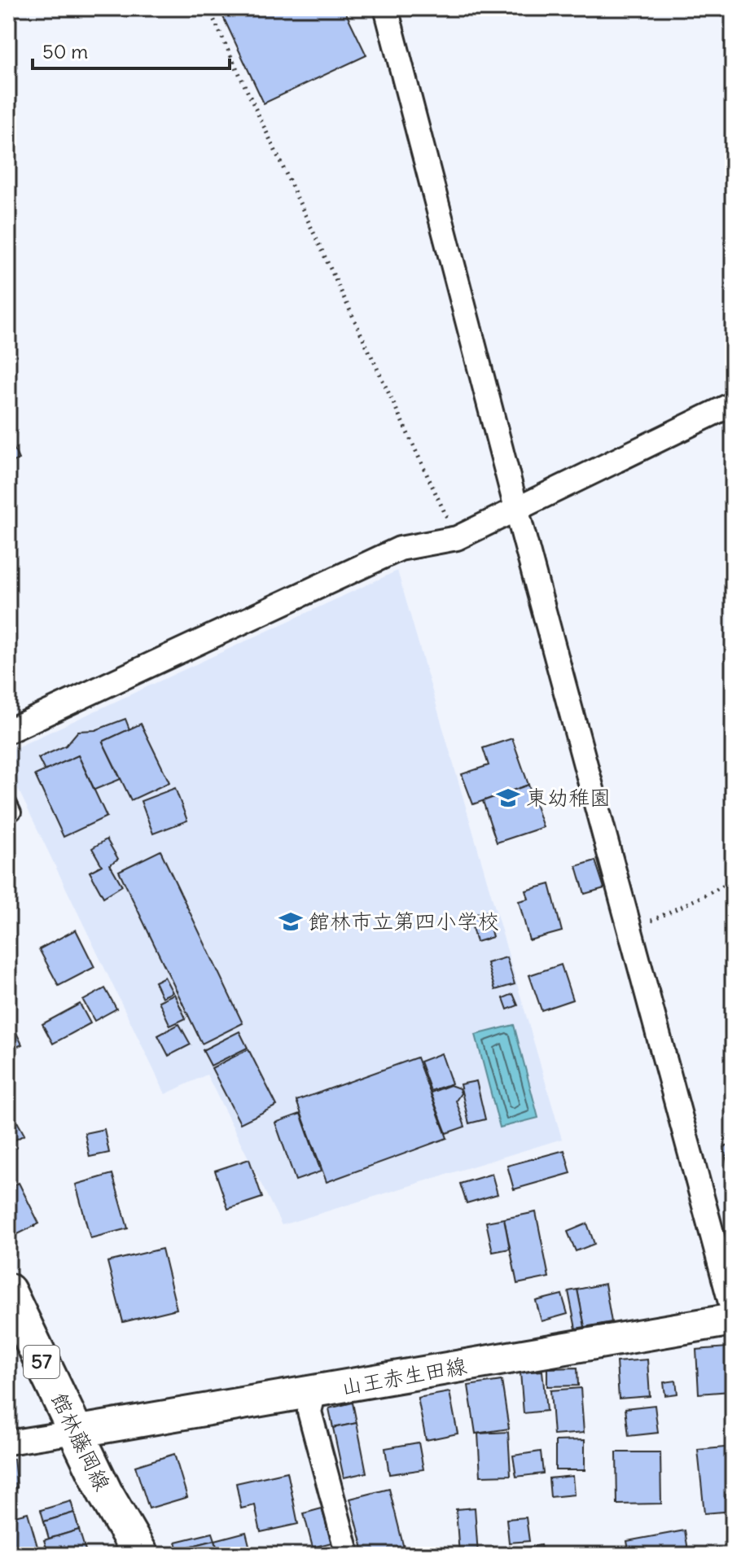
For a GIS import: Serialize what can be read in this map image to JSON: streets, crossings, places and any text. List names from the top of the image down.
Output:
{
  "streets": {
    "main road": ["57", "山王赤生田線", "館林藤岡線"]
  },
  "crossings": [
    ["山王赤生田線", "館林藤岡線"]
  ],
  "places": {
    "school or university": ["東幼稚園", "館林市立第四小学校"]
  },
  "scale_bar": "50 m"
}
